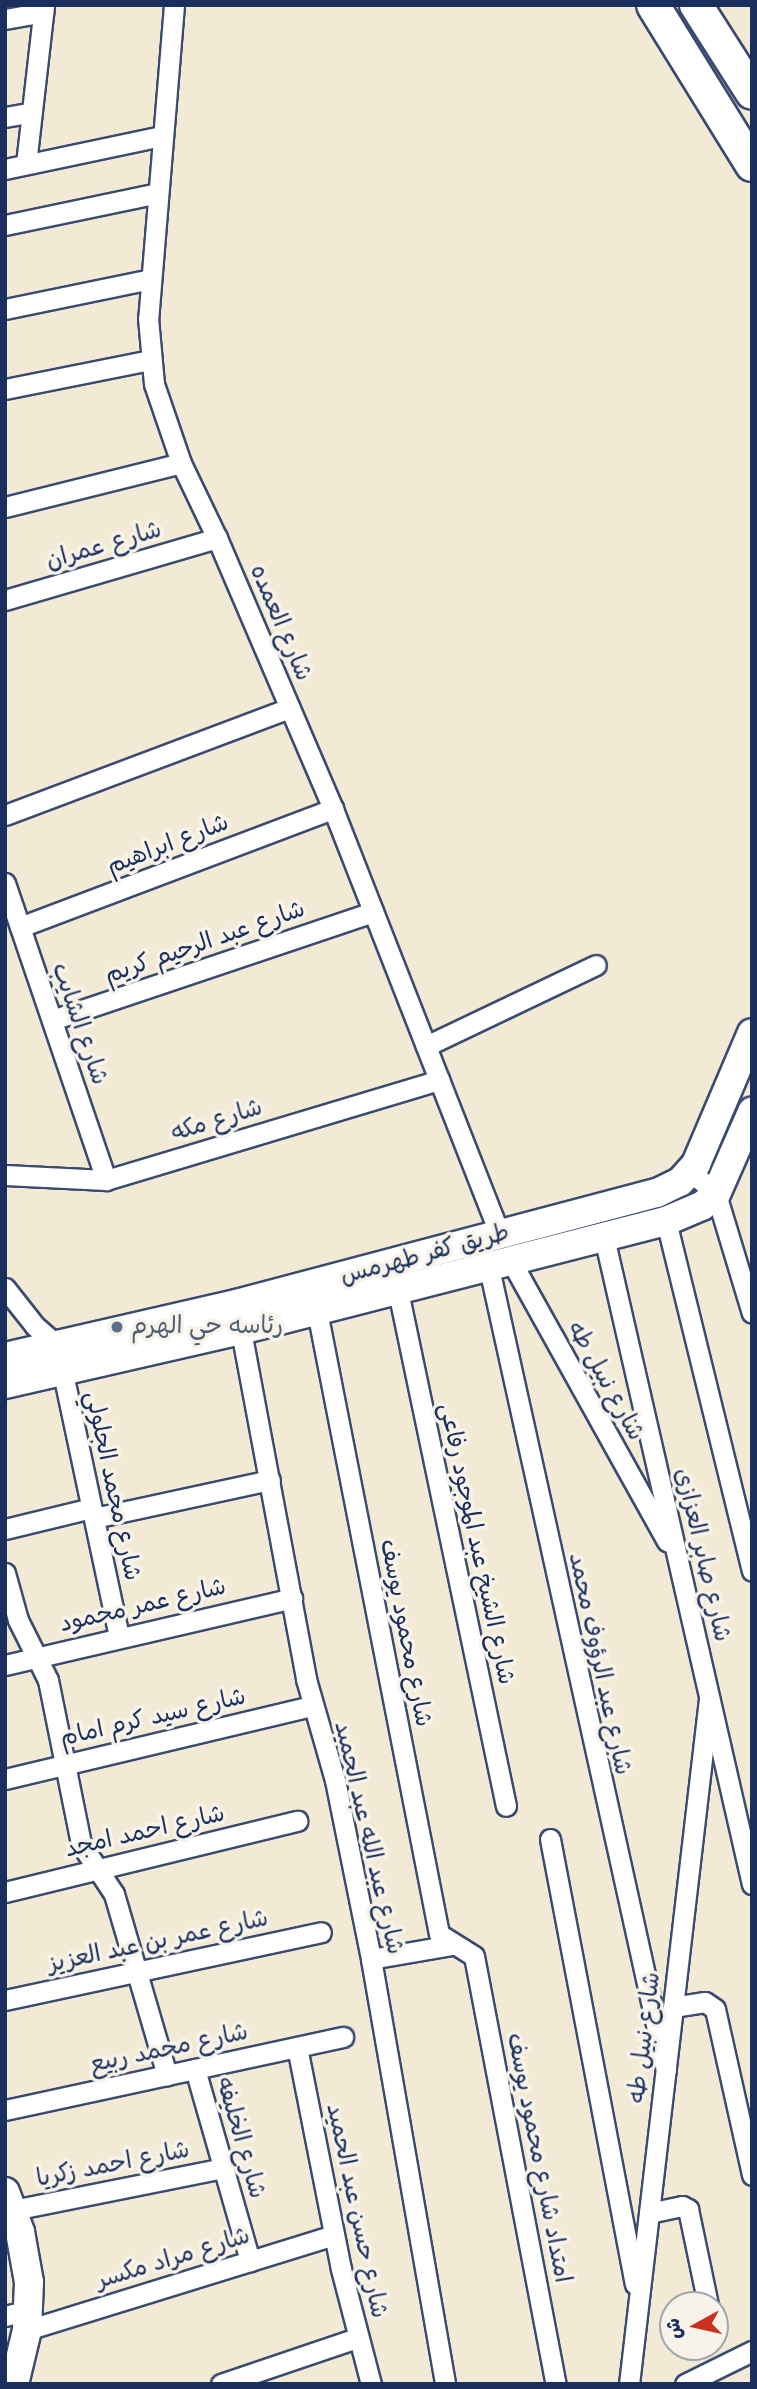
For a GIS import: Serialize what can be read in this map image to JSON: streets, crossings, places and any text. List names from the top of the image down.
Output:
{
  "streets": {
    "street": [
      "شارع عمران",
      "شارع العمده",
      "شارع ابراهيم",
      "شارع عبد الرحيم كريم",
      "شارع الشايب",
      "شارع مكه",
      "طريق كفر طهرمس",
      "شارع نبيل طه",
      "شارع محمد الجلولي",
      "شارع الشيخ عبد الموجود رفاعى",
      "شارع صابر العزازى",
      "شارع عمر محمود",
      "شارع محمود يوسف",
      "شارع عبد الرؤوف محمد",
      "شارع سيد كرم امام",
      "شارع احمد امجد",
      "شارع عبد الله عبد الحميد",
      "شارع عمر بن عبد العزيز",
      "شارع محمد ربيع",
      "شارع الخليفه",
      "امتداد شارع محمود يوسف",
      "شارع احمد زكريا",
      "شارع حسن عبد الحميد",
      "شارع مراد مكسر"
    ]
  },
  "crossings": [
    ["شارع عمران", "شارع العمده"],
    ["شارع العمده", "شارع ابراهيم"],
    ["شارع العمده", "شارع عبد الرحيم كريم"],
    ["شارع العمده", "شارع مكه"],
    ["شارع العمده", "طريق كفر طهرمس"],
    ["شارع ابراهيم", "شارع الشايب"],
    ["شارع عبد الرحيم كريم", "شارع الشايب"],
    ["شارع الشايب", "شارع مكه"],
    ["طريق كفر طهرمس", "شارع نبيل طه"],
    ["طريق كفر طهرمس", "شارع محمد الجلولي"],
    ["طريق كفر طهرمس", "شارع الشيخ عبد الموجود رفاعى"],
    ["طريق كفر طهرمس", "شارع صابر العزازى"],
    ["طريق كفر طهرمس", "شارع محمود يوسف"],
    ["طريق كفر طهرمس", "شارع عبد الرؤوف محمد"],
    ["طريق كفر طهرمس", "شارع عبد الله عبد الحميد"],
    ["شارع نبيل طه", "شارع صابر العزازى"],
    ["شارع نبيل طه", "شارع عبد الرؤوف محمد"],
    ["شارع محمد الجلولي", "شارع عمر محمود"],
    ["شارع عمر محمود", "شارع عبد الله عبد الحميد"],
    ["شارع محمود يوسف", "امتداد شارع محمود يوسف"],
    ["شارع سيد كرم امام", "شارع عبد الله عبد الحميد"],
    ["شارع محمد ربيع", "شارع الخليفه"],
    ["شارع محمد ربيع", "شارع حسن عبد الحميد"],
    ["شارع الخليفه", "شارع احمد زكريا"],
    ["شارع الخليفه", "شارع مراد مكسر"],
    ["شارع حسن عبد الحميد", "شارع مراد مكسر"]
  ],
  "places": ["رئاسه حي الهرم"],
  "north": "left"
}
